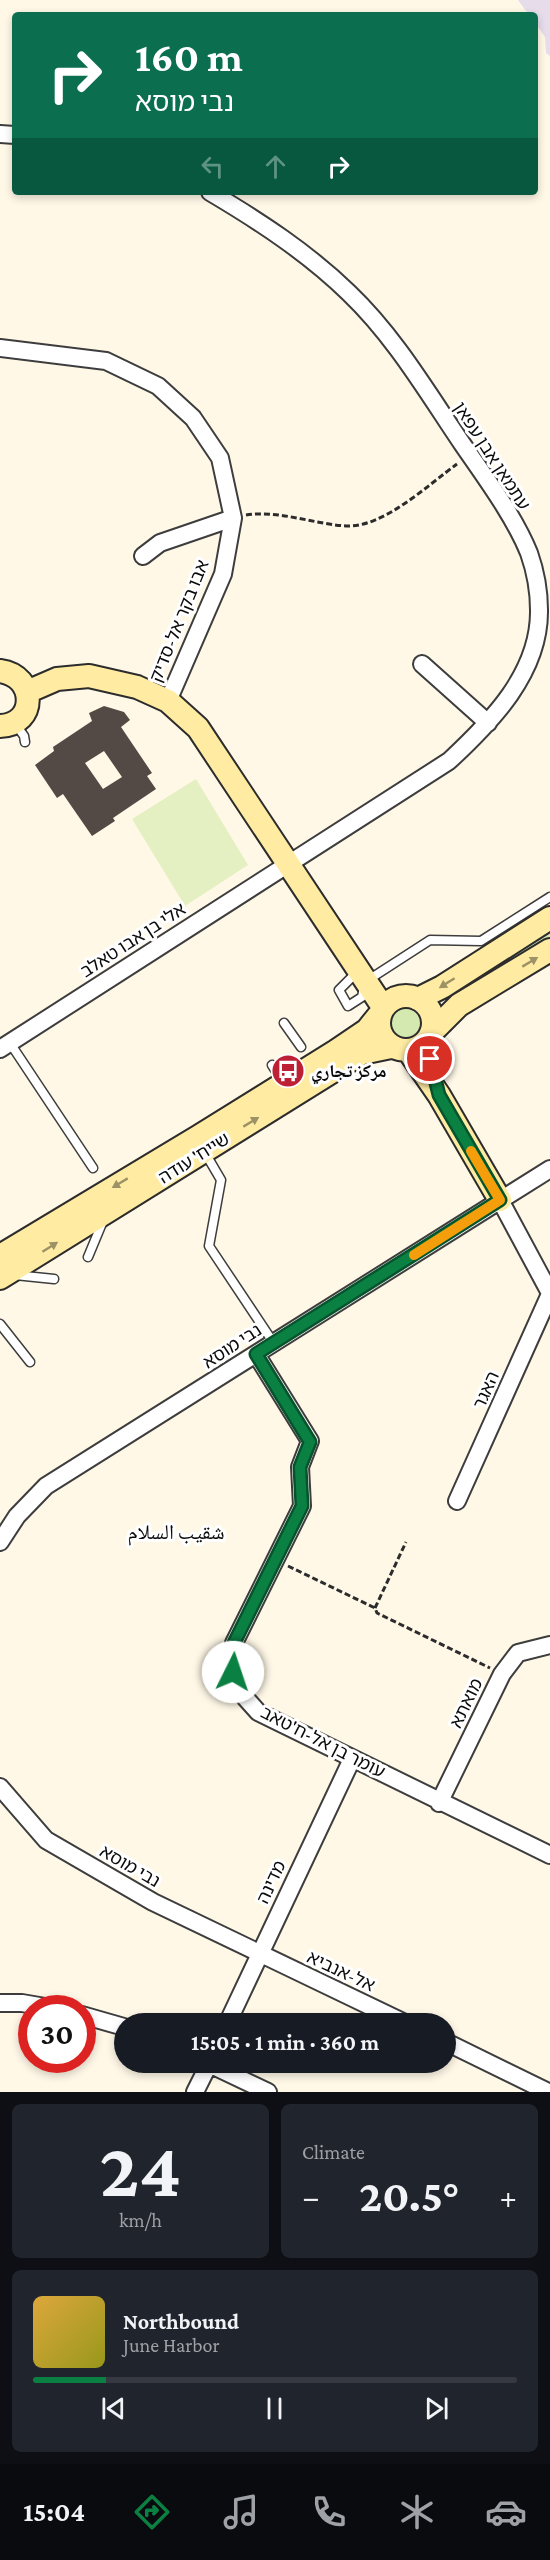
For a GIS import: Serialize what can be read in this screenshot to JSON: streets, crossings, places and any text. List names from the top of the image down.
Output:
{
  "streets": {
    "main road": ["שייח' עודה"],
    "street": [
      "עתמאן אבן עפאן",
      "אבו בקר אל-סדיק",
      "אלי בן אבו טאלב",
      "נבי מוסא",
      "האגר",
      "מואתא",
      "עומר בן אל-ח'טאב",
      "מדינה",
      "אל-אנביא"
    ]
  },
  "crossings": [
    ["עתמאן אבן עפאן", "אלי בן אבו טאלב"],
    ["נבי מוסא", "עומר בן אל-ח'טאב"],
    ["נבי מוסא", "מדינה"],
    ["נבי מוסא", "אל-אנביא"],
    ["מואתא", "עומר בן אל-ח'טאב"],
    ["עומר בן אל-ח'טאב", "מדינה"],
    ["מדינה", "אל-אנביא"]
  ],
  "districts": ["شقيب السلام"],
  "places": {
    "bus stop": ["مركز تجاري"]
  },
  "page": {
    "turn": ["160 m", "נבי מוסא"],
    "limit": "30",
    "trip": "15:05 · 1 min · 360 m",
    "tile": [
      ["24", "km/h"],
      "Climate"
    ],
    "heat": ["−", "20.5°", "+"],
    "song": ["Northbound", "June Harbor"],
    "tabs": "15:04"
  }
}
